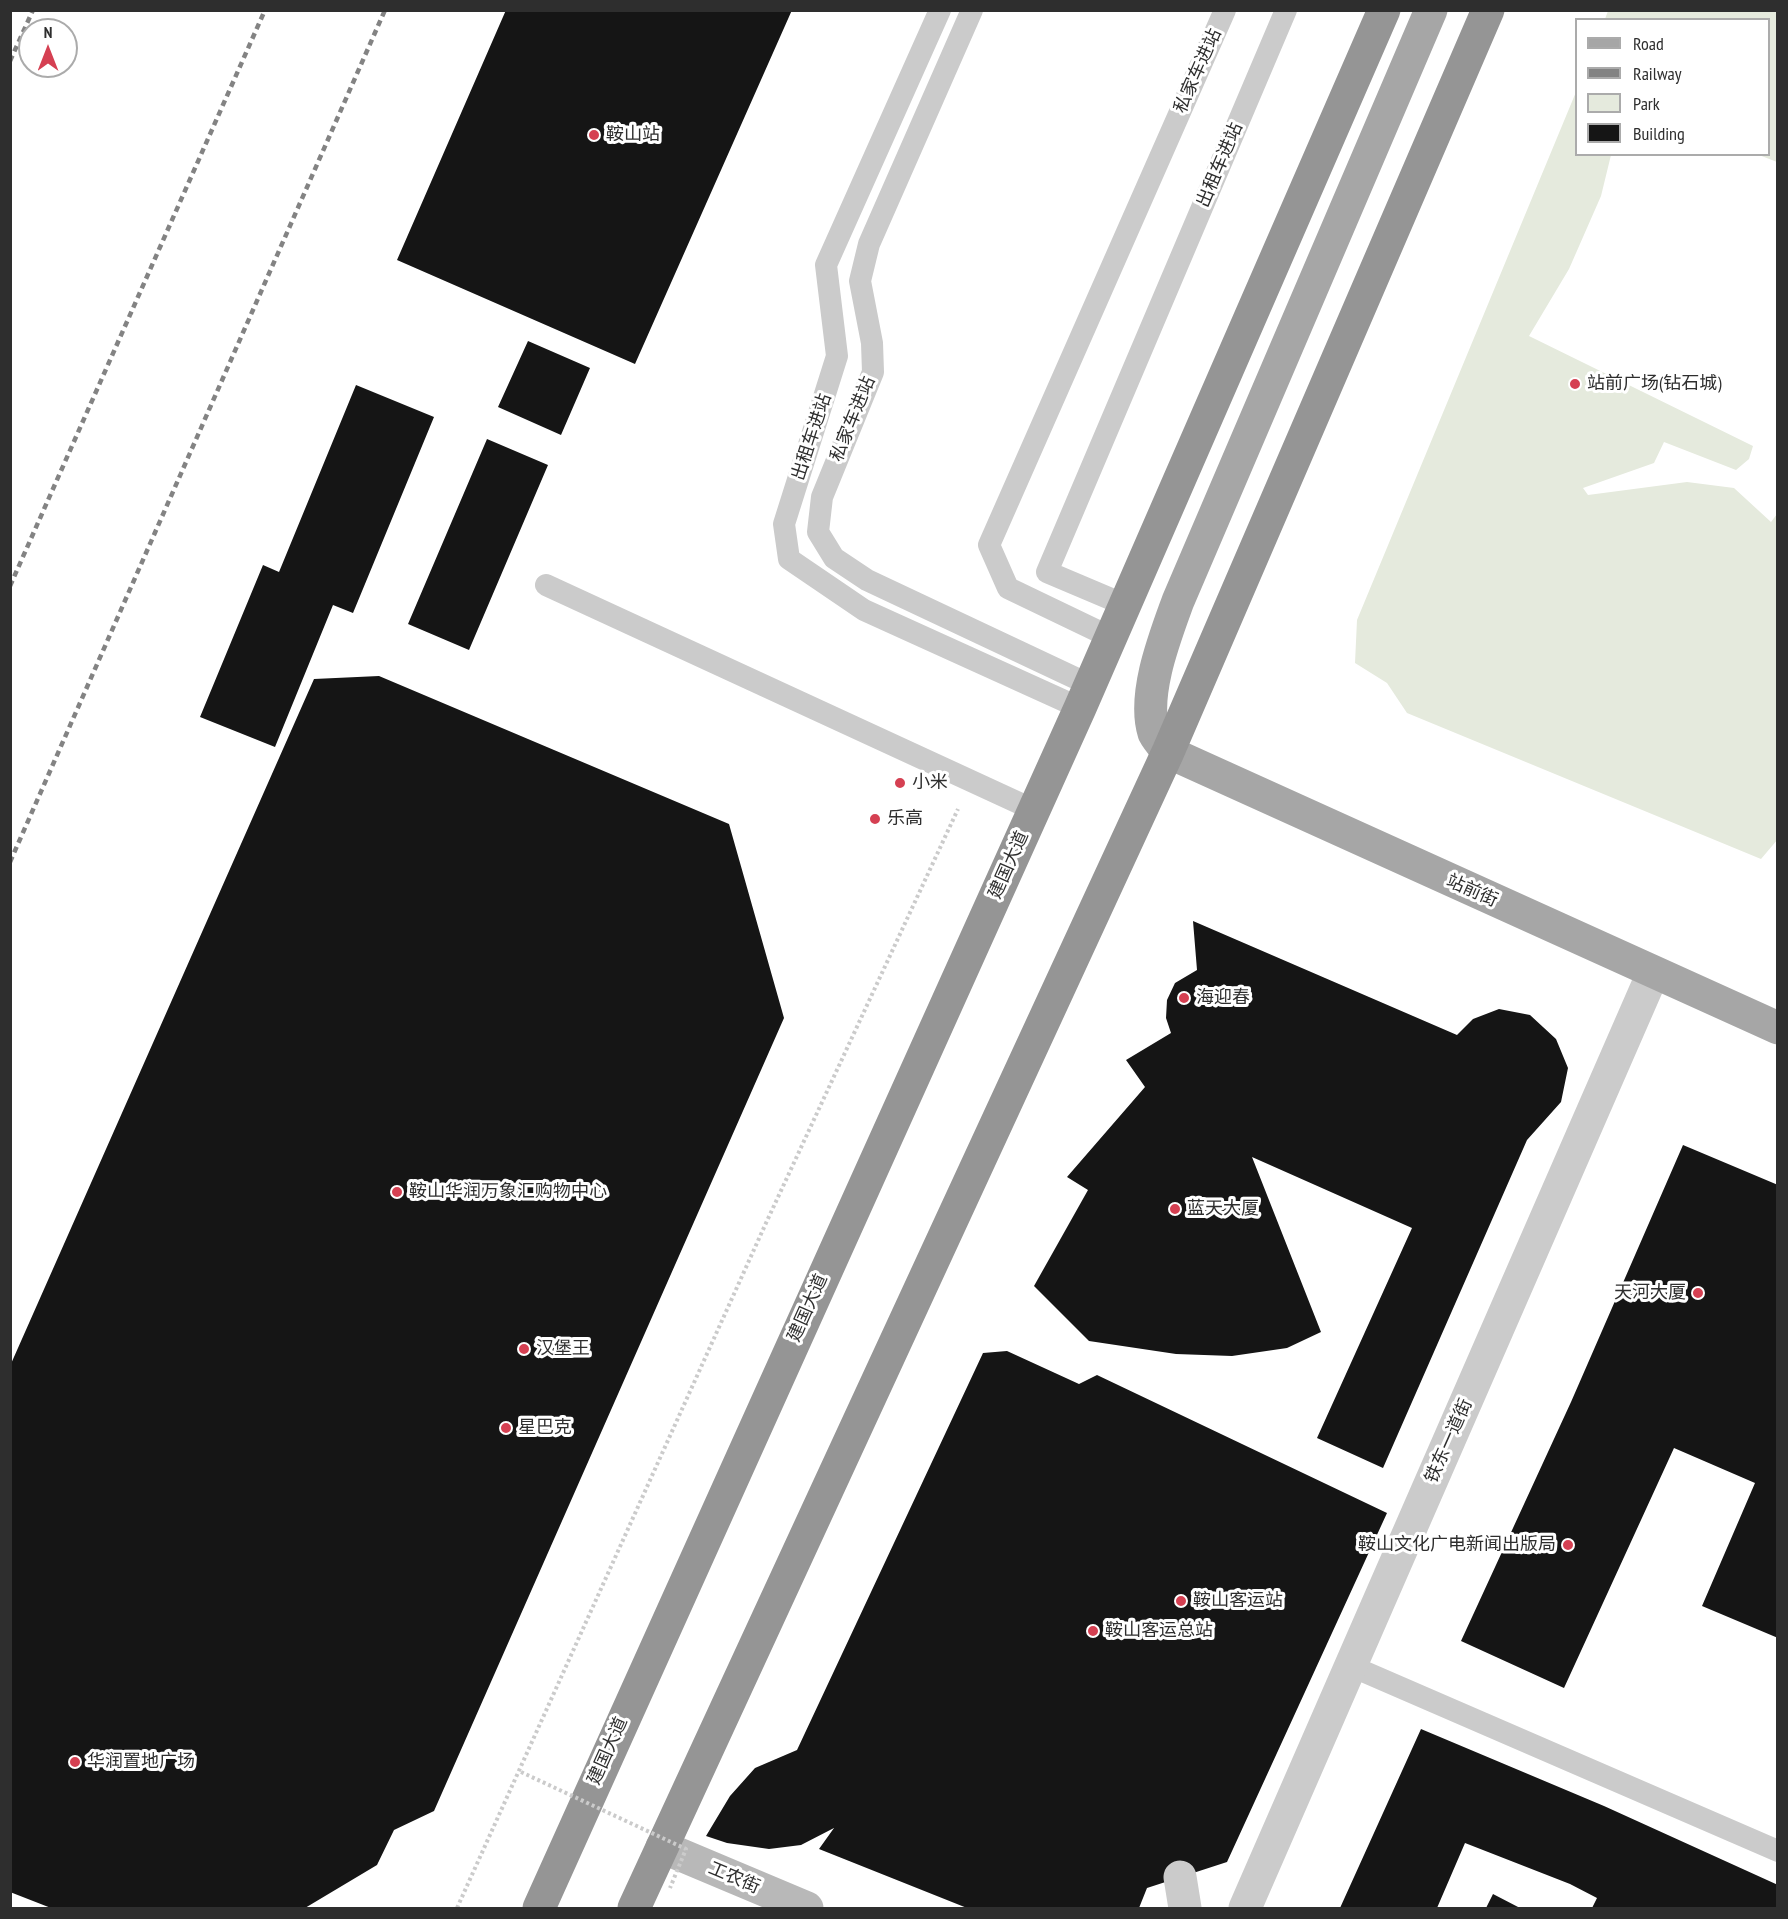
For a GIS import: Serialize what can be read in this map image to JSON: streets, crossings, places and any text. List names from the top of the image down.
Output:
{
  "streets": {
    "highway": ["建国大道"],
    "main road": ["站前街"],
    "street": ["铁东一道街", "工农街"],
    "lane": ["私家车进站", "出租车进站"]
  },
  "crossings": [
    ["私家车进站", "出租车进站"],
    ["私家车进站", "建国大道"],
    ["出租车进站", "建国大道"],
    ["站前街", "铁东一道街"]
  ],
  "places": [
    "鞍山站",
    "站前广场(钻石城)",
    "小米",
    "乐高",
    "海迎春",
    "鞍山华润万象汇购物中心",
    "蓝天大厦",
    "天河大厦",
    "汉堡王",
    "星巴克",
    "鞍山文化广电新闻出版局",
    "鞍山客运站",
    "鞍山客运总站",
    "华润置地广场"
  ],
  "legend": [
    "Road",
    "Railway",
    "Park",
    "Building"
  ],
  "north": "top"
}
